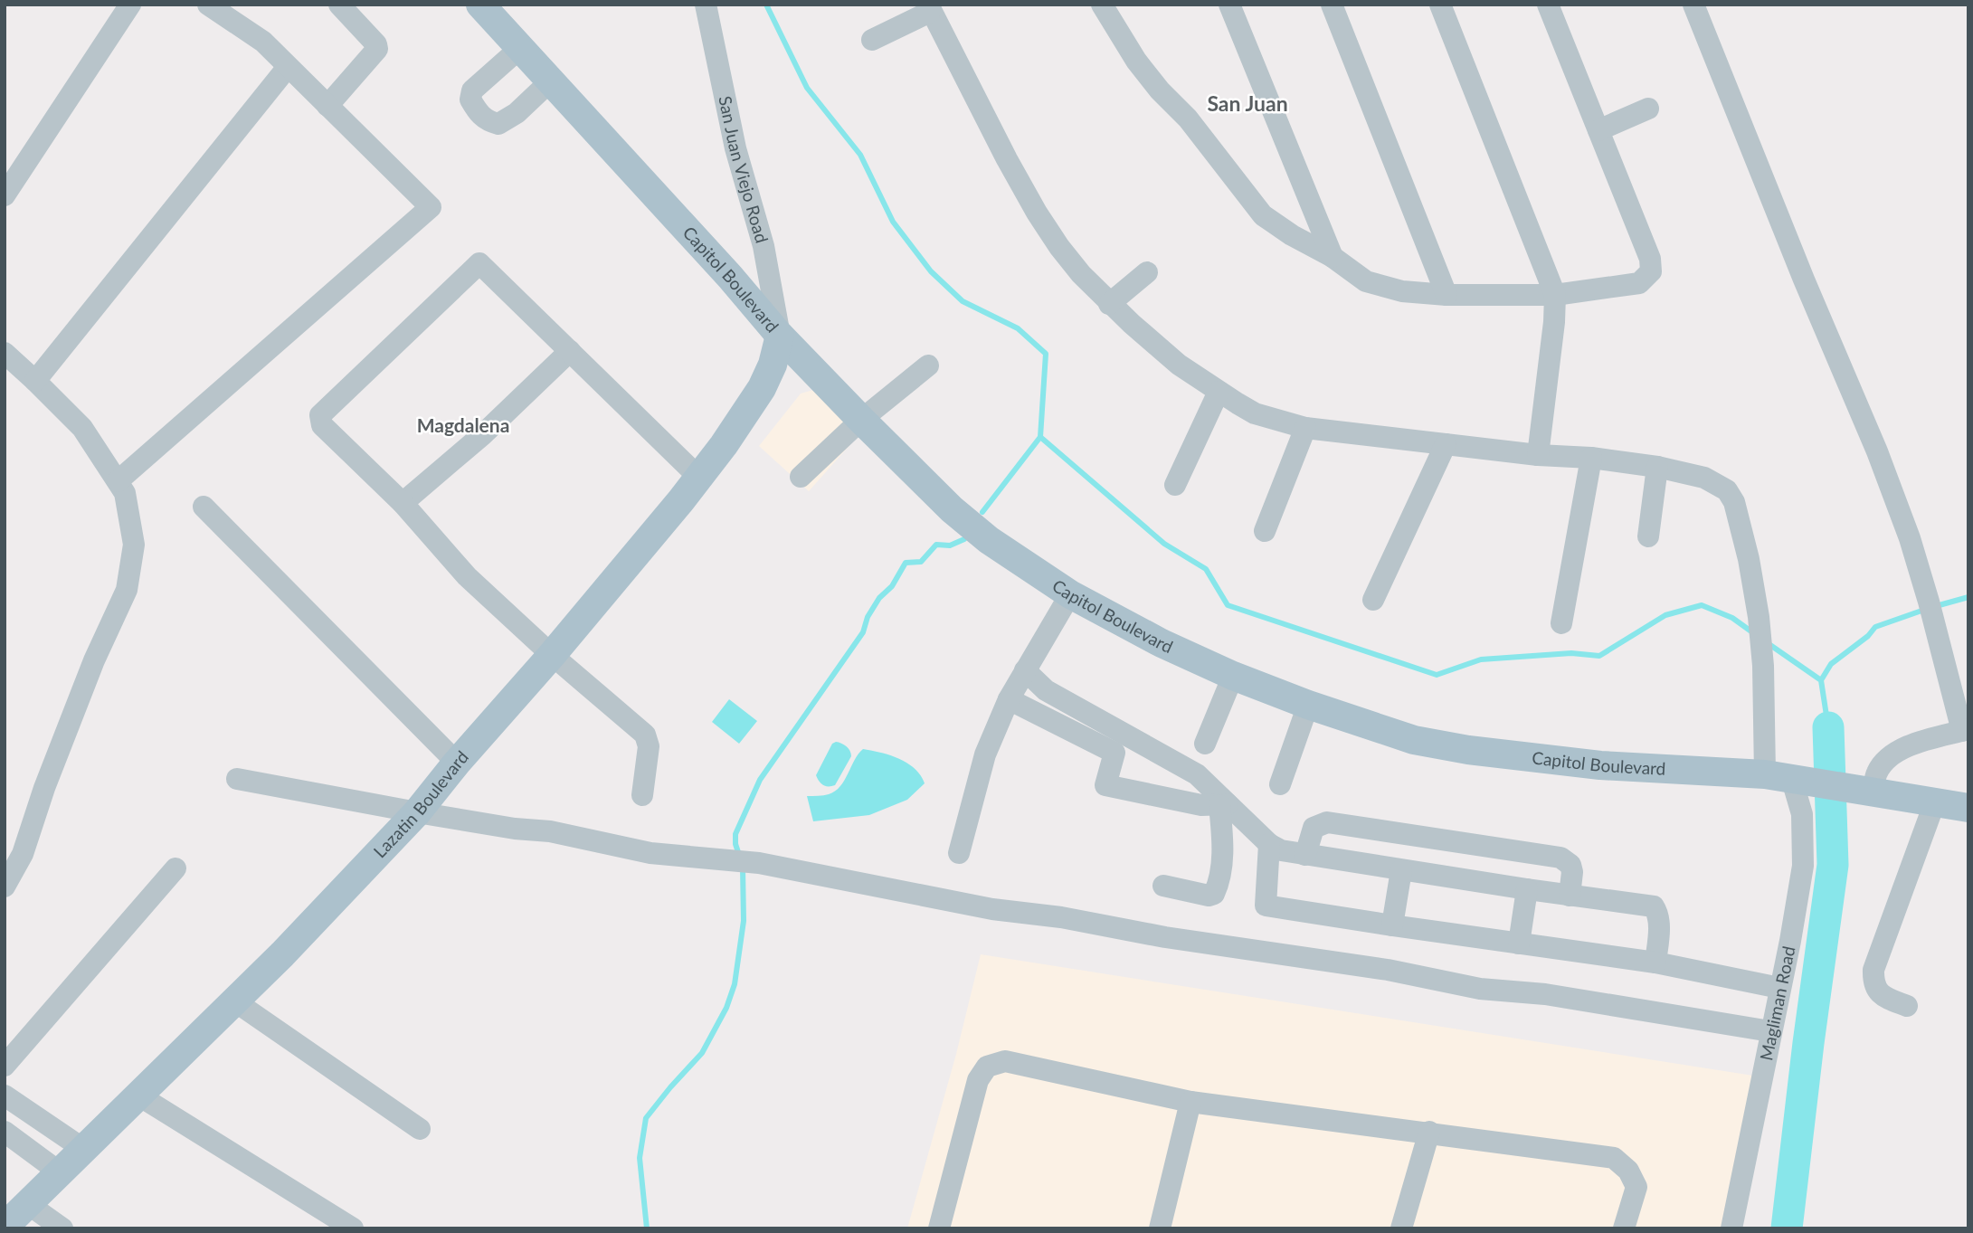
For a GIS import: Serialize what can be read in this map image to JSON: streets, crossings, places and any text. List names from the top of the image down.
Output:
{
  "streets": {
    "main road": ["Capitol Boulevard", "Lazatin Boulevard"],
    "street": ["San Juan Viejo Road", "Magliman Road"]
  },
  "crossings": [
    ["San Juan Viejo Road", "Capitol Boulevard"],
    ["San Juan Viejo Road", "Lazatin Boulevard"],
    ["Capitol Boulevard", "Lazatin Boulevard"],
    ["Capitol Boulevard", "Magliman Road"]
  ],
  "districts": ["San Juan", "Magdalena"]
}
